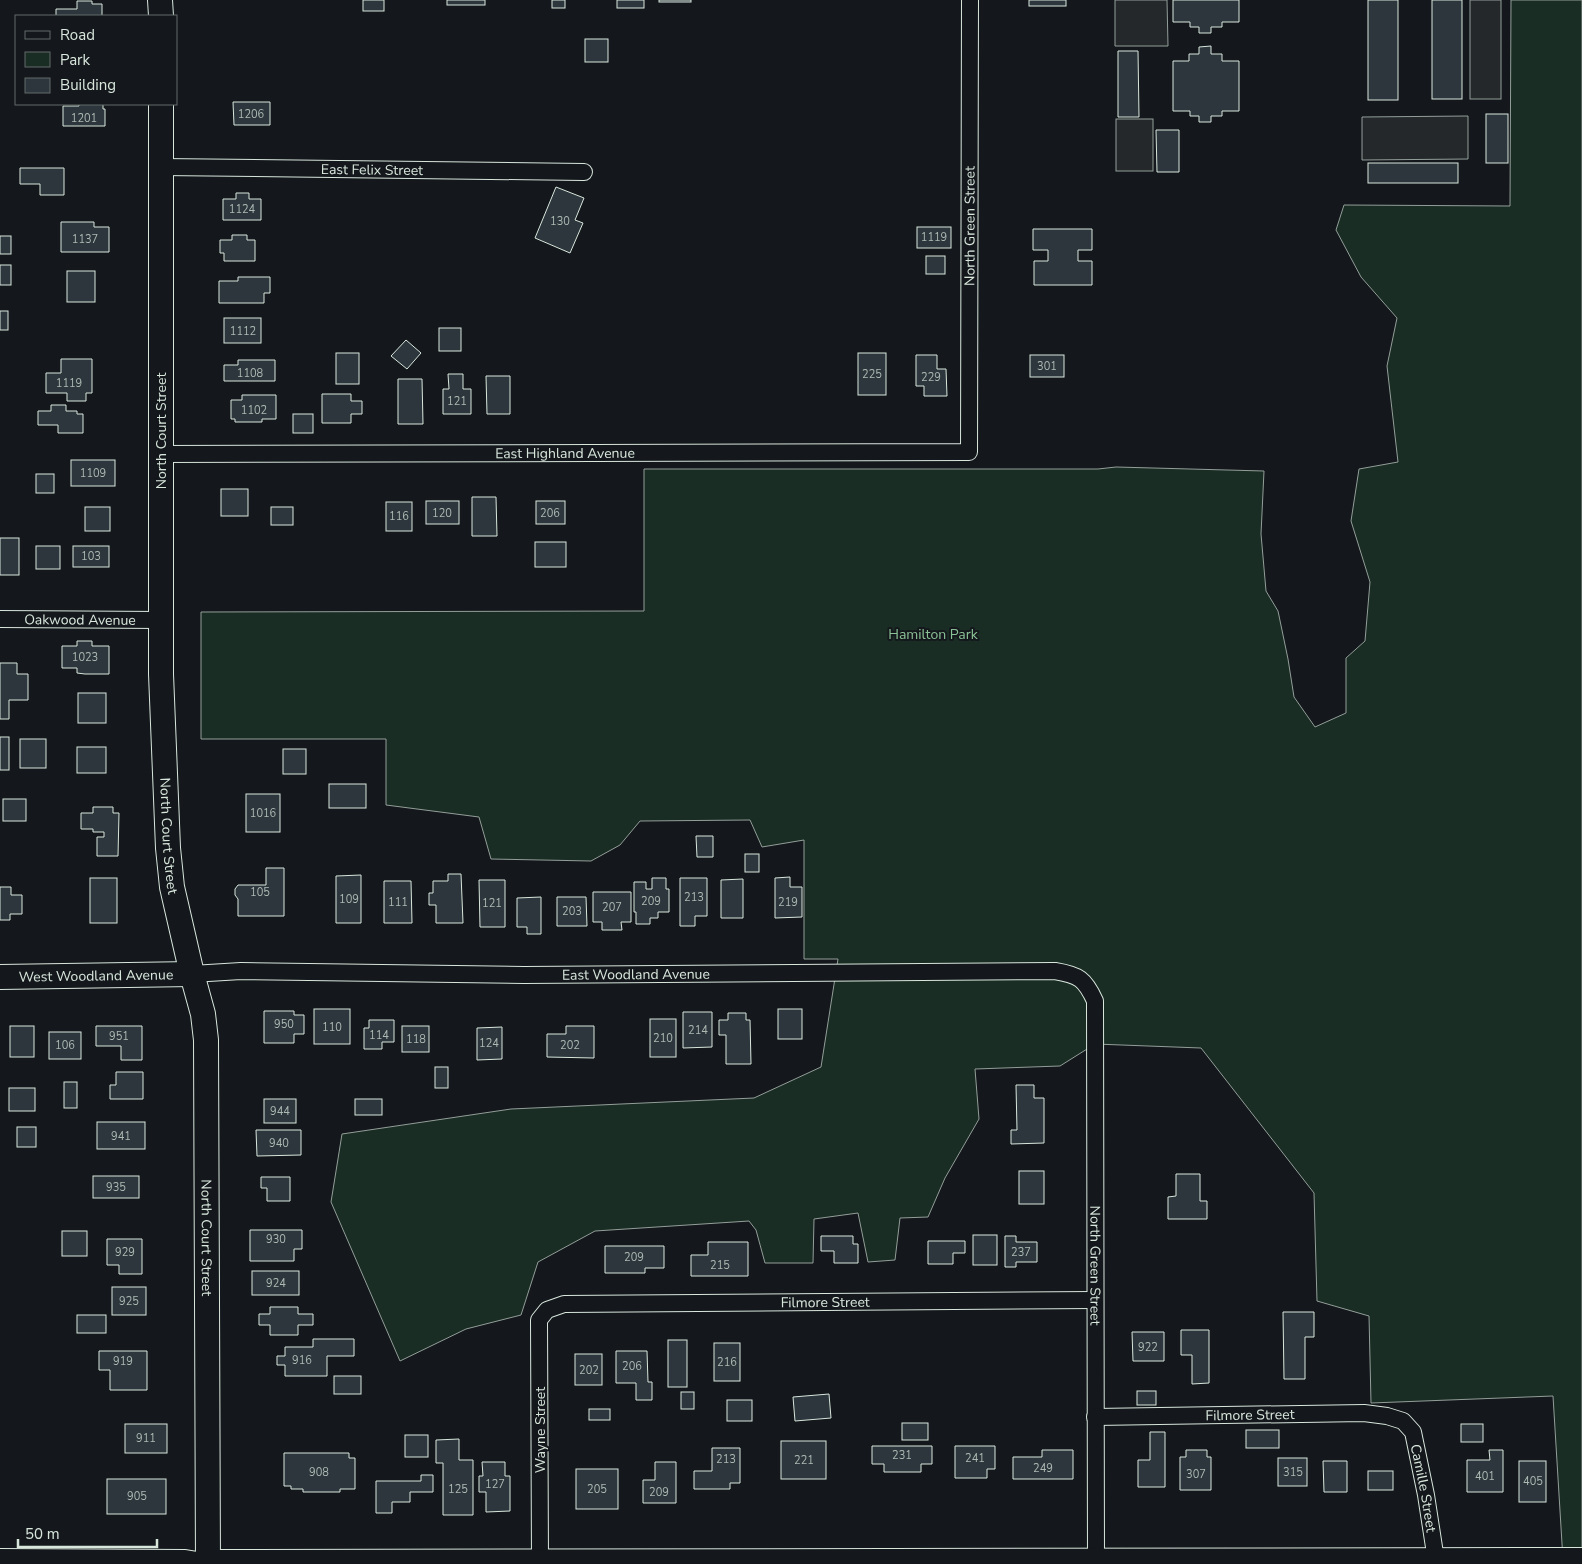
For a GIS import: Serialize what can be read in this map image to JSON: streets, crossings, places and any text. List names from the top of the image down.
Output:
{
  "streets": {
    "main road": ["North Court Street", "West Woodland Avenue"],
    "street": [
      "East Felix Street",
      "North Green Street",
      "East Highland Avenue",
      "Oakwood Avenue",
      "East Woodland Avenue",
      "Filmore Street",
      "Wayne Street",
      "Camille Street"
    ]
  },
  "crossings": [
    ["East Felix Street", "North Court Street"],
    ["North Green Street", "East Highland Avenue"],
    ["North Green Street", "East Woodland Avenue"],
    ["North Green Street", "Filmore Street"],
    ["North Court Street", "East Highland Avenue"],
    ["North Court Street", "Oakwood Avenue"],
    ["North Court Street", "East Woodland Avenue"],
    ["North Court Street", "West Woodland Avenue"],
    ["East Woodland Avenue", "West Woodland Avenue"],
    ["Filmore Street", "Wayne Street"],
    ["Filmore Street", "Camille Street"]
  ],
  "parks": ["Hamilton Park"],
  "house_numbers": [
    "1206",
    "1201",
    "1124",
    "130",
    "1119",
    "1137",
    "1112",
    "301",
    "1108",
    "225",
    "229",
    "1119",
    "121",
    "1102",
    "1109",
    "120",
    "206",
    "116",
    "103",
    "1023",
    "1016",
    "105",
    "213",
    "109",
    "209",
    "111",
    "219",
    "121",
    "207",
    "203",
    "950",
    "110",
    "214",
    "114",
    "951",
    "210",
    "118",
    "124",
    "106",
    "202",
    "944",
    "941",
    "940",
    "935",
    "930",
    "929",
    "237",
    "209",
    "215",
    "924",
    "925",
    "922",
    "916",
    "919",
    "216",
    "206",
    "202",
    "911",
    "231",
    "241",
    "213",
    "221",
    "249",
    "908",
    "315",
    "307",
    "401",
    "405",
    "127",
    "125",
    "205",
    "209",
    "905"
  ],
  "legend": ["Road", "Park", "Building"],
  "scale_bar": "50 m"
}
